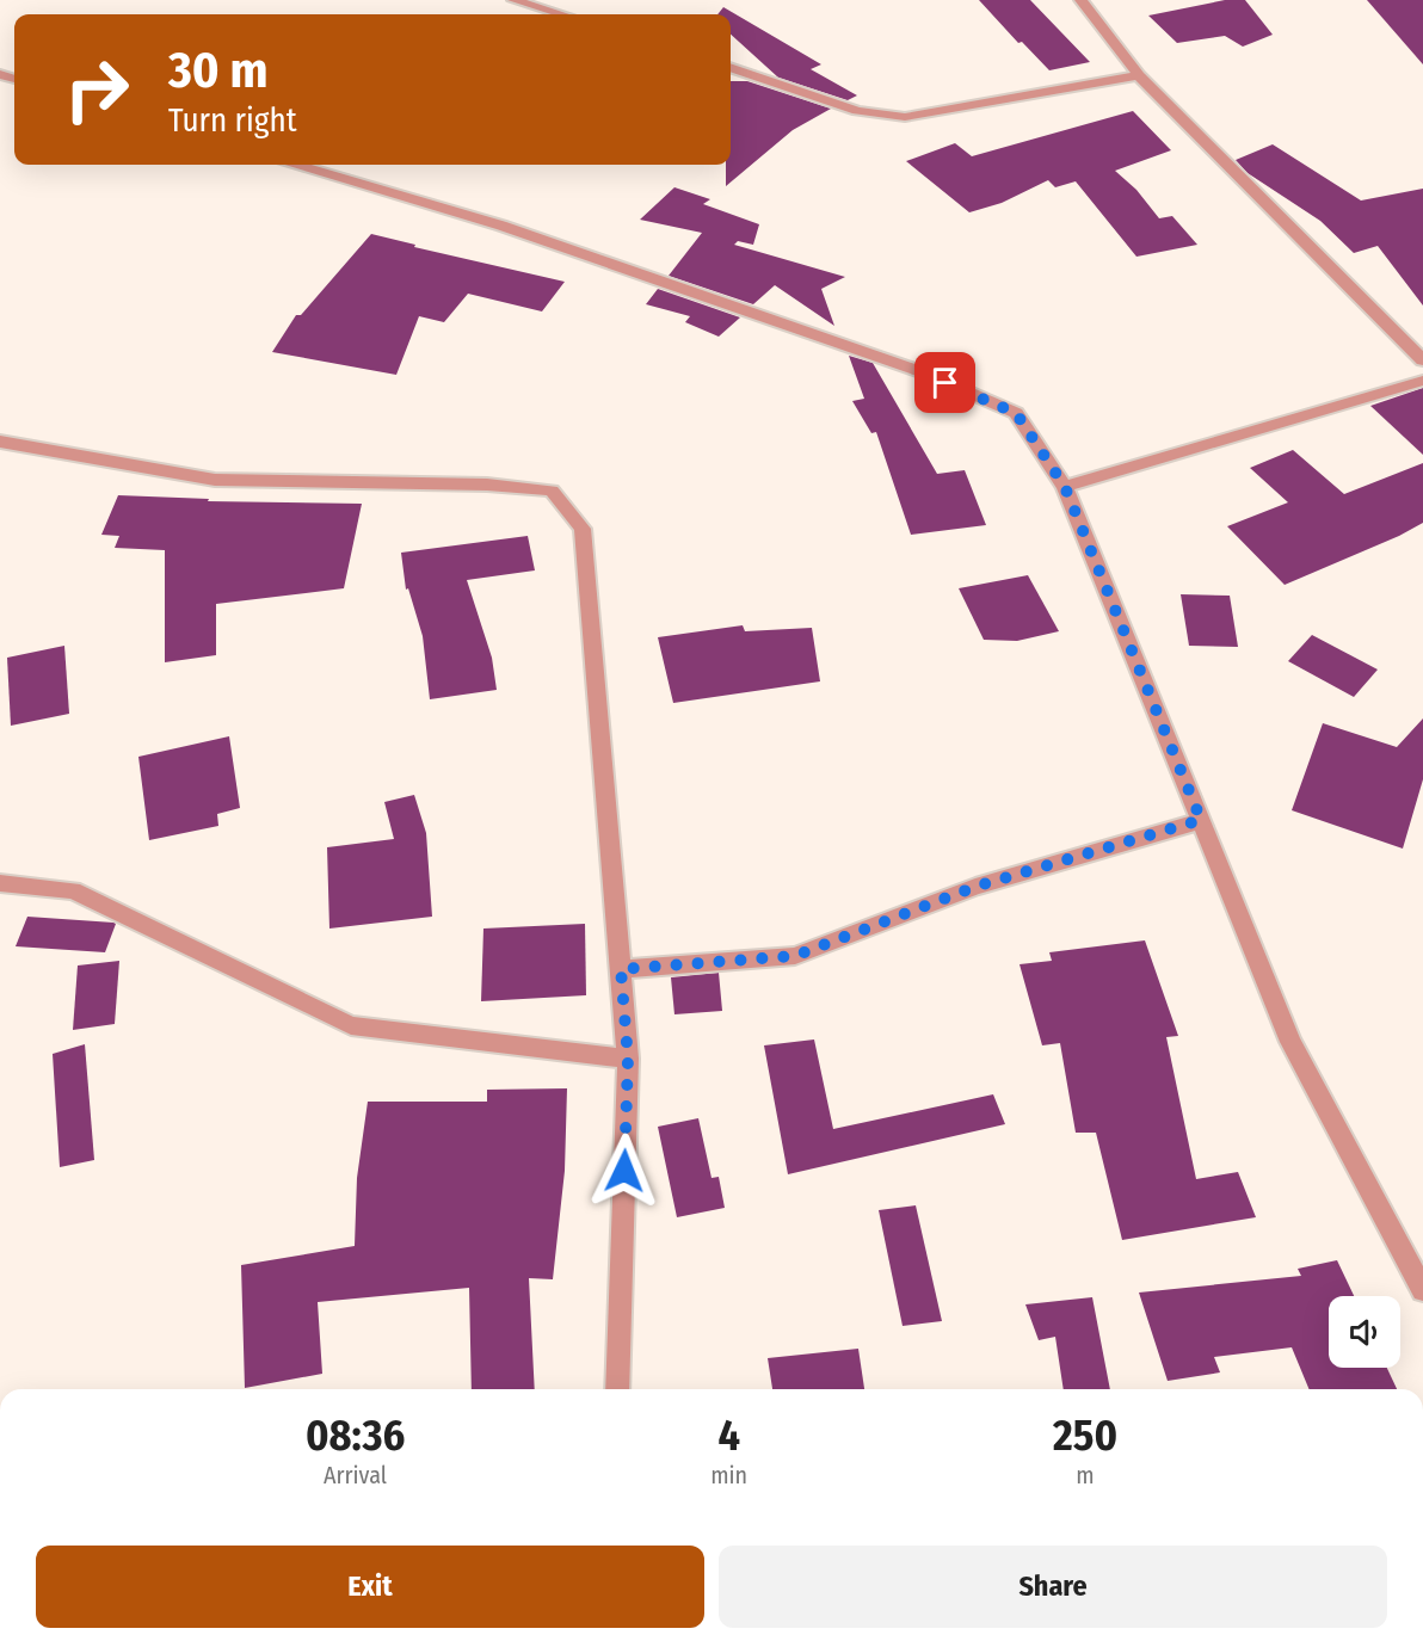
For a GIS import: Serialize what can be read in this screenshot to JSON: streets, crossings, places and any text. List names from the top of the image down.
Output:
{
  "page": {
    "turn": ["30 m", "Turn right"],
    "eta": [
      "08:36",
      "Arrival",
      "4",
      "min",
      "250",
      "m"
    ],
    "buttons": ["Exit", "Share"]
  }
}
